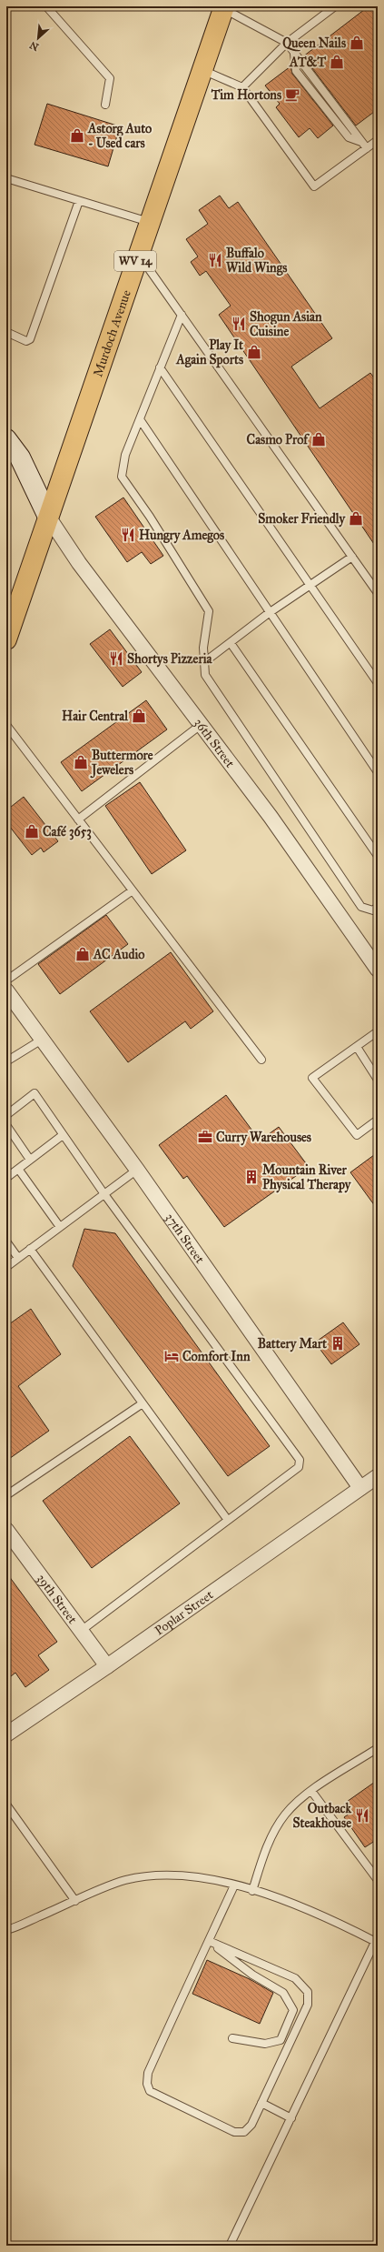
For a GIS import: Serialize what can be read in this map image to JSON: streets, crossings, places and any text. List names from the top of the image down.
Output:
{
  "streets": {
    "main road": ["WV 14", "Murdoch Avenue"],
    "street": [
      "36th Street",
      "37th Street",
      "39th Street",
      "Poplar Street"
    ]
  },
  "crossings": [
    ["Murdoch Avenue", "36th Street"],
    ["37th Street", "Poplar Street"],
    ["39th Street", "Poplar Street"]
  ],
  "places": {
    "shop": [
      "Queen Nails",
      "AT&T",
      "Astorg Auto - Used cars",
      "Play It Again Sports",
      "Casmo Prof",
      "Smoker Friendly",
      "Hair Central",
      "Buttermore Jewelers",
      "Café 3653",
      "AC Audio"
    ],
    "cafe": ["Tim Hortons"],
    "restaurant": [
      "Buffalo Wild Wings",
      "Shogun Asian Cuisine",
      "Hungry Amegos",
      "Shortys Pizzeria",
      "Outback Steakhouse"
    ],
    "office": ["Curry Warehouses"],
    "building": ["Mountain River Physical Therapy", "Battery Mart"],
    "hotel": ["Comfort Inn"]
  },
  "north": "bottom left"
}
